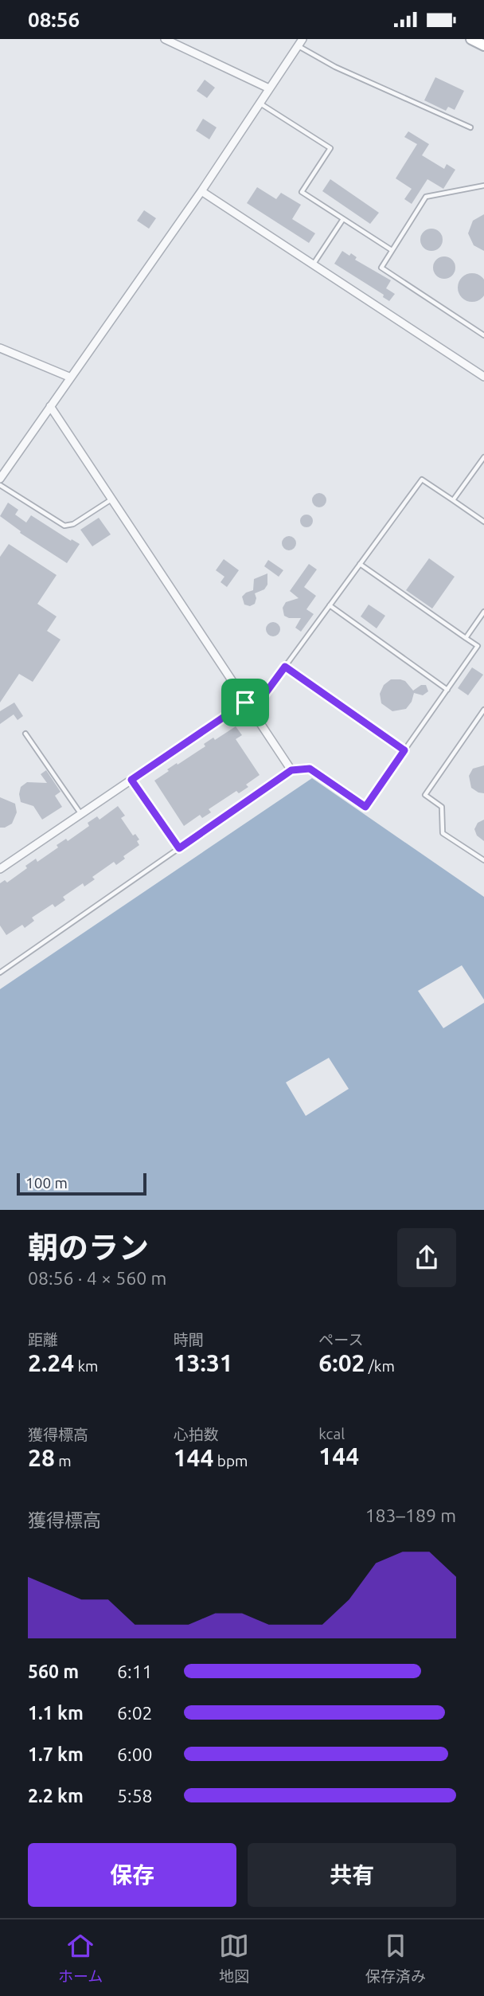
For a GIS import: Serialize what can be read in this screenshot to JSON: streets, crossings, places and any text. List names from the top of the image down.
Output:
{
  "scale_bar": "100 m",
  "page": {
    "status": "08:56",
    "scale": "100 m",
    "heading": ["朝のラン", "08:56 · 4 × 560 m"],
    "stats": [
      ["距離", "2.24 km"],
      ["時間", "13:31"],
      ["ペース", "6:02 /km"],
      ["獲得標高", "28 m"],
      ["心拍数", "144 bpm"],
      ["kcal", "144"]
    ],
    "chart": ["獲得標高", "183–189 m"],
    "list": [
      {
        "name": "560 m",
        "note": "6:11"
      },
      {
        "name": "1.1 km",
        "note": "6:02"
      },
      {
        "name": "1.7 km",
        "note": "6:00"
      },
      {
        "name": "2.2 km",
        "note": "5:58"
      }
    ],
    "buttons": ["保存", "共有"],
    "tabs": ["ホーム", "地図", "保存済み"]
  }
}
